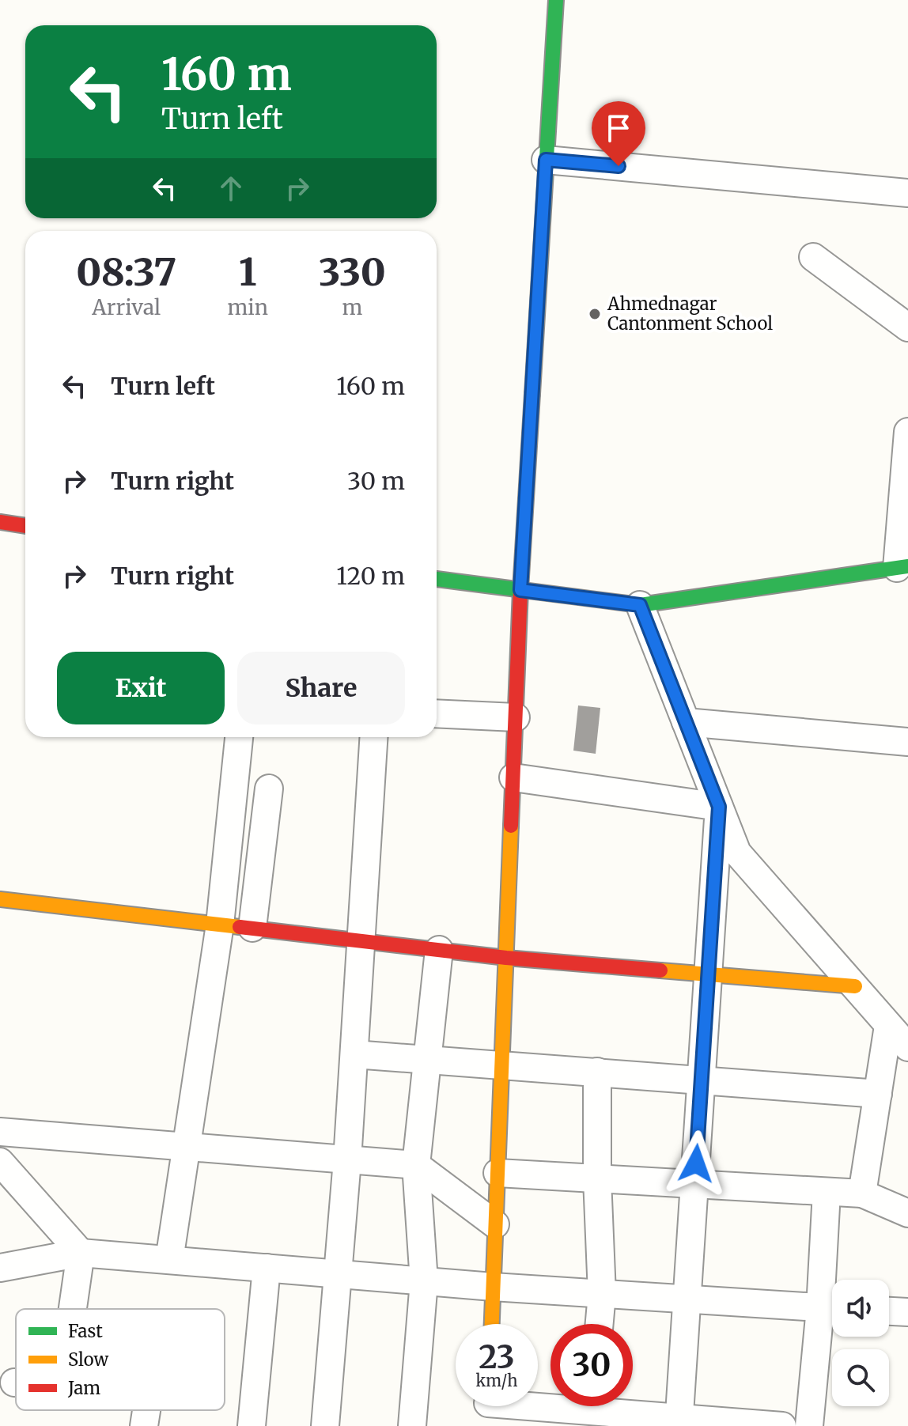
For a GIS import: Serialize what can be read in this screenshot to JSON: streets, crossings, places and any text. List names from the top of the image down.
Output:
{
  "places": ["Ahmednagar Cantonment School"],
  "legend": ["Fast", "Slow", "Jam"],
  "page": {
    "turn": ["160 m", "Turn left"],
    "eta": [
      "08:37",
      "Arrival",
      "1",
      "min",
      "330",
      "m"
    ],
    "list": [
      {
        "name": "Turn left",
        "value": "160 m"
      },
      {
        "name": "Turn right",
        "value": "30 m"
      },
      {
        "name": "Turn right",
        "value": "120 m"
      }
    ],
    "buttons": ["Exit", "Share"],
    "speed": "23 km/h",
    "limit": "30"
  }
}
